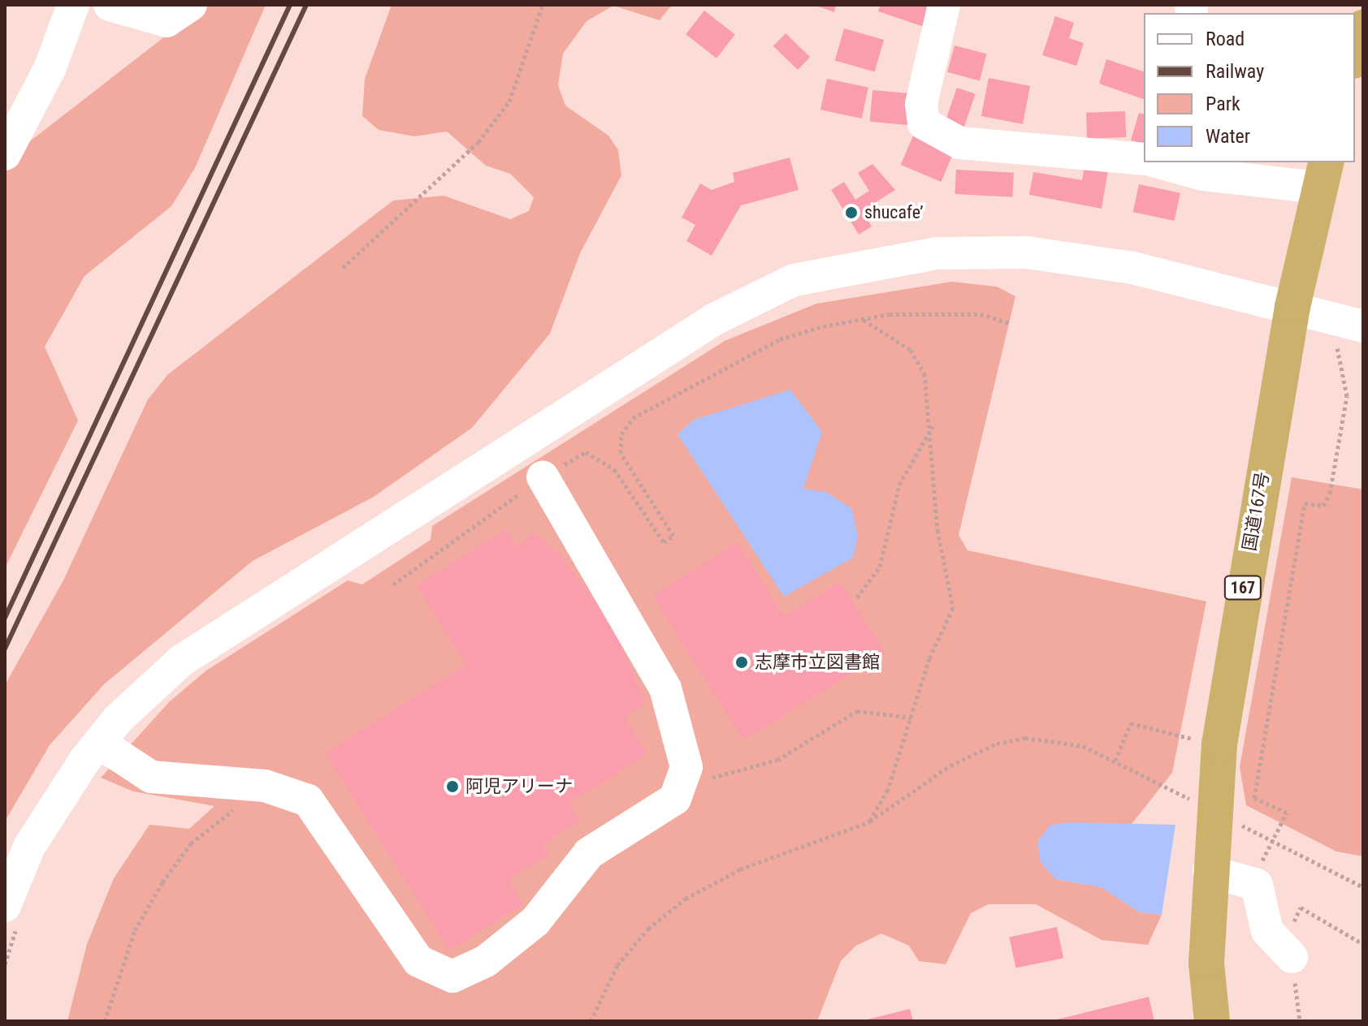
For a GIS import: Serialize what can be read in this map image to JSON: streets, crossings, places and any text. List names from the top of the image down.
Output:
{
  "streets": {
    "highway": ["国道167号", "167"]
  },
  "places": ["shucafe’", "志摩市立図書館", "阿児アリーナ"],
  "legend": [
    "Road",
    "Railway",
    "Park",
    "Water"
  ]
}
